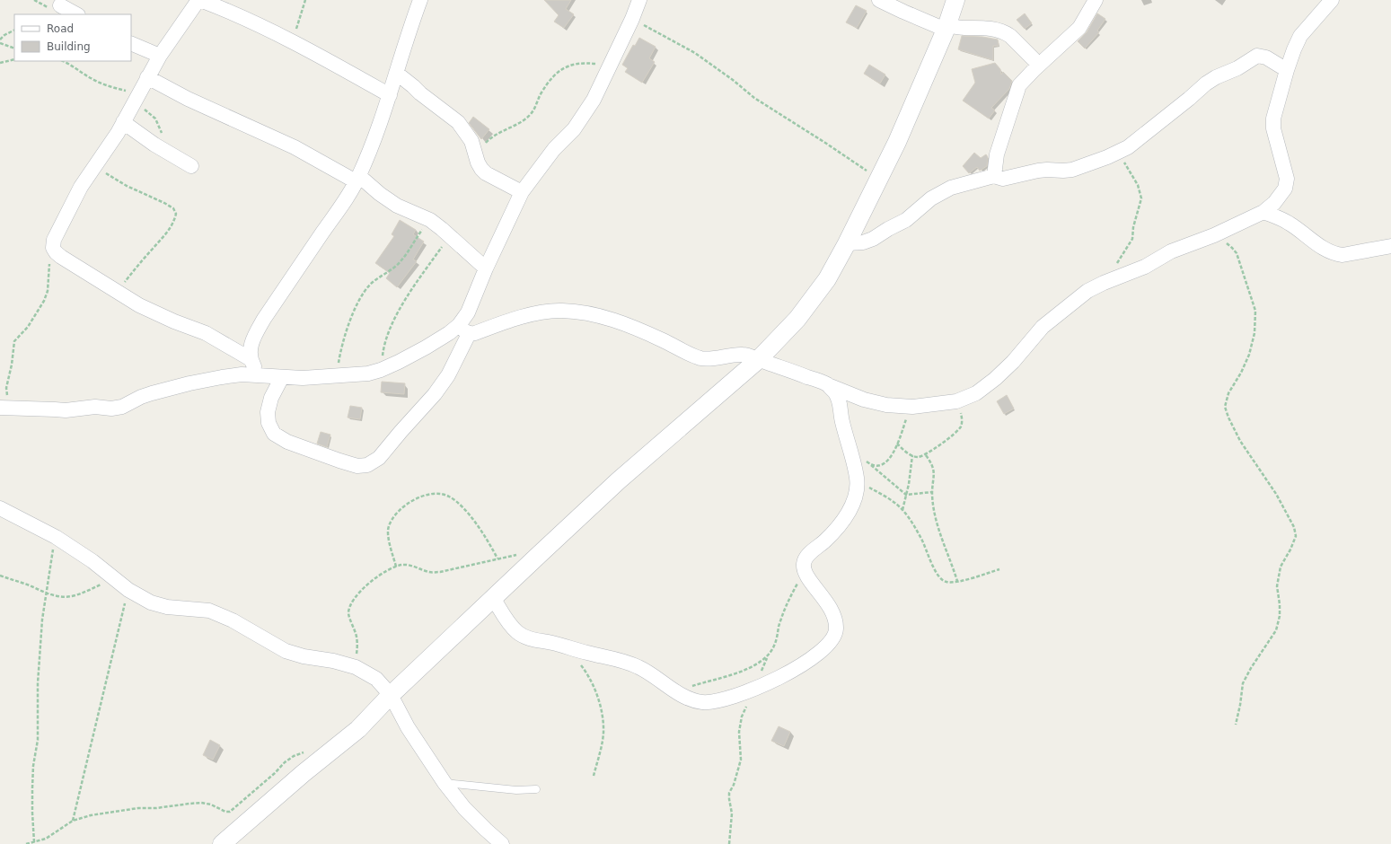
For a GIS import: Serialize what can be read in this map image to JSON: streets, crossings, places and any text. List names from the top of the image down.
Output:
{
  "legend": ["Road", "Building"]
}
